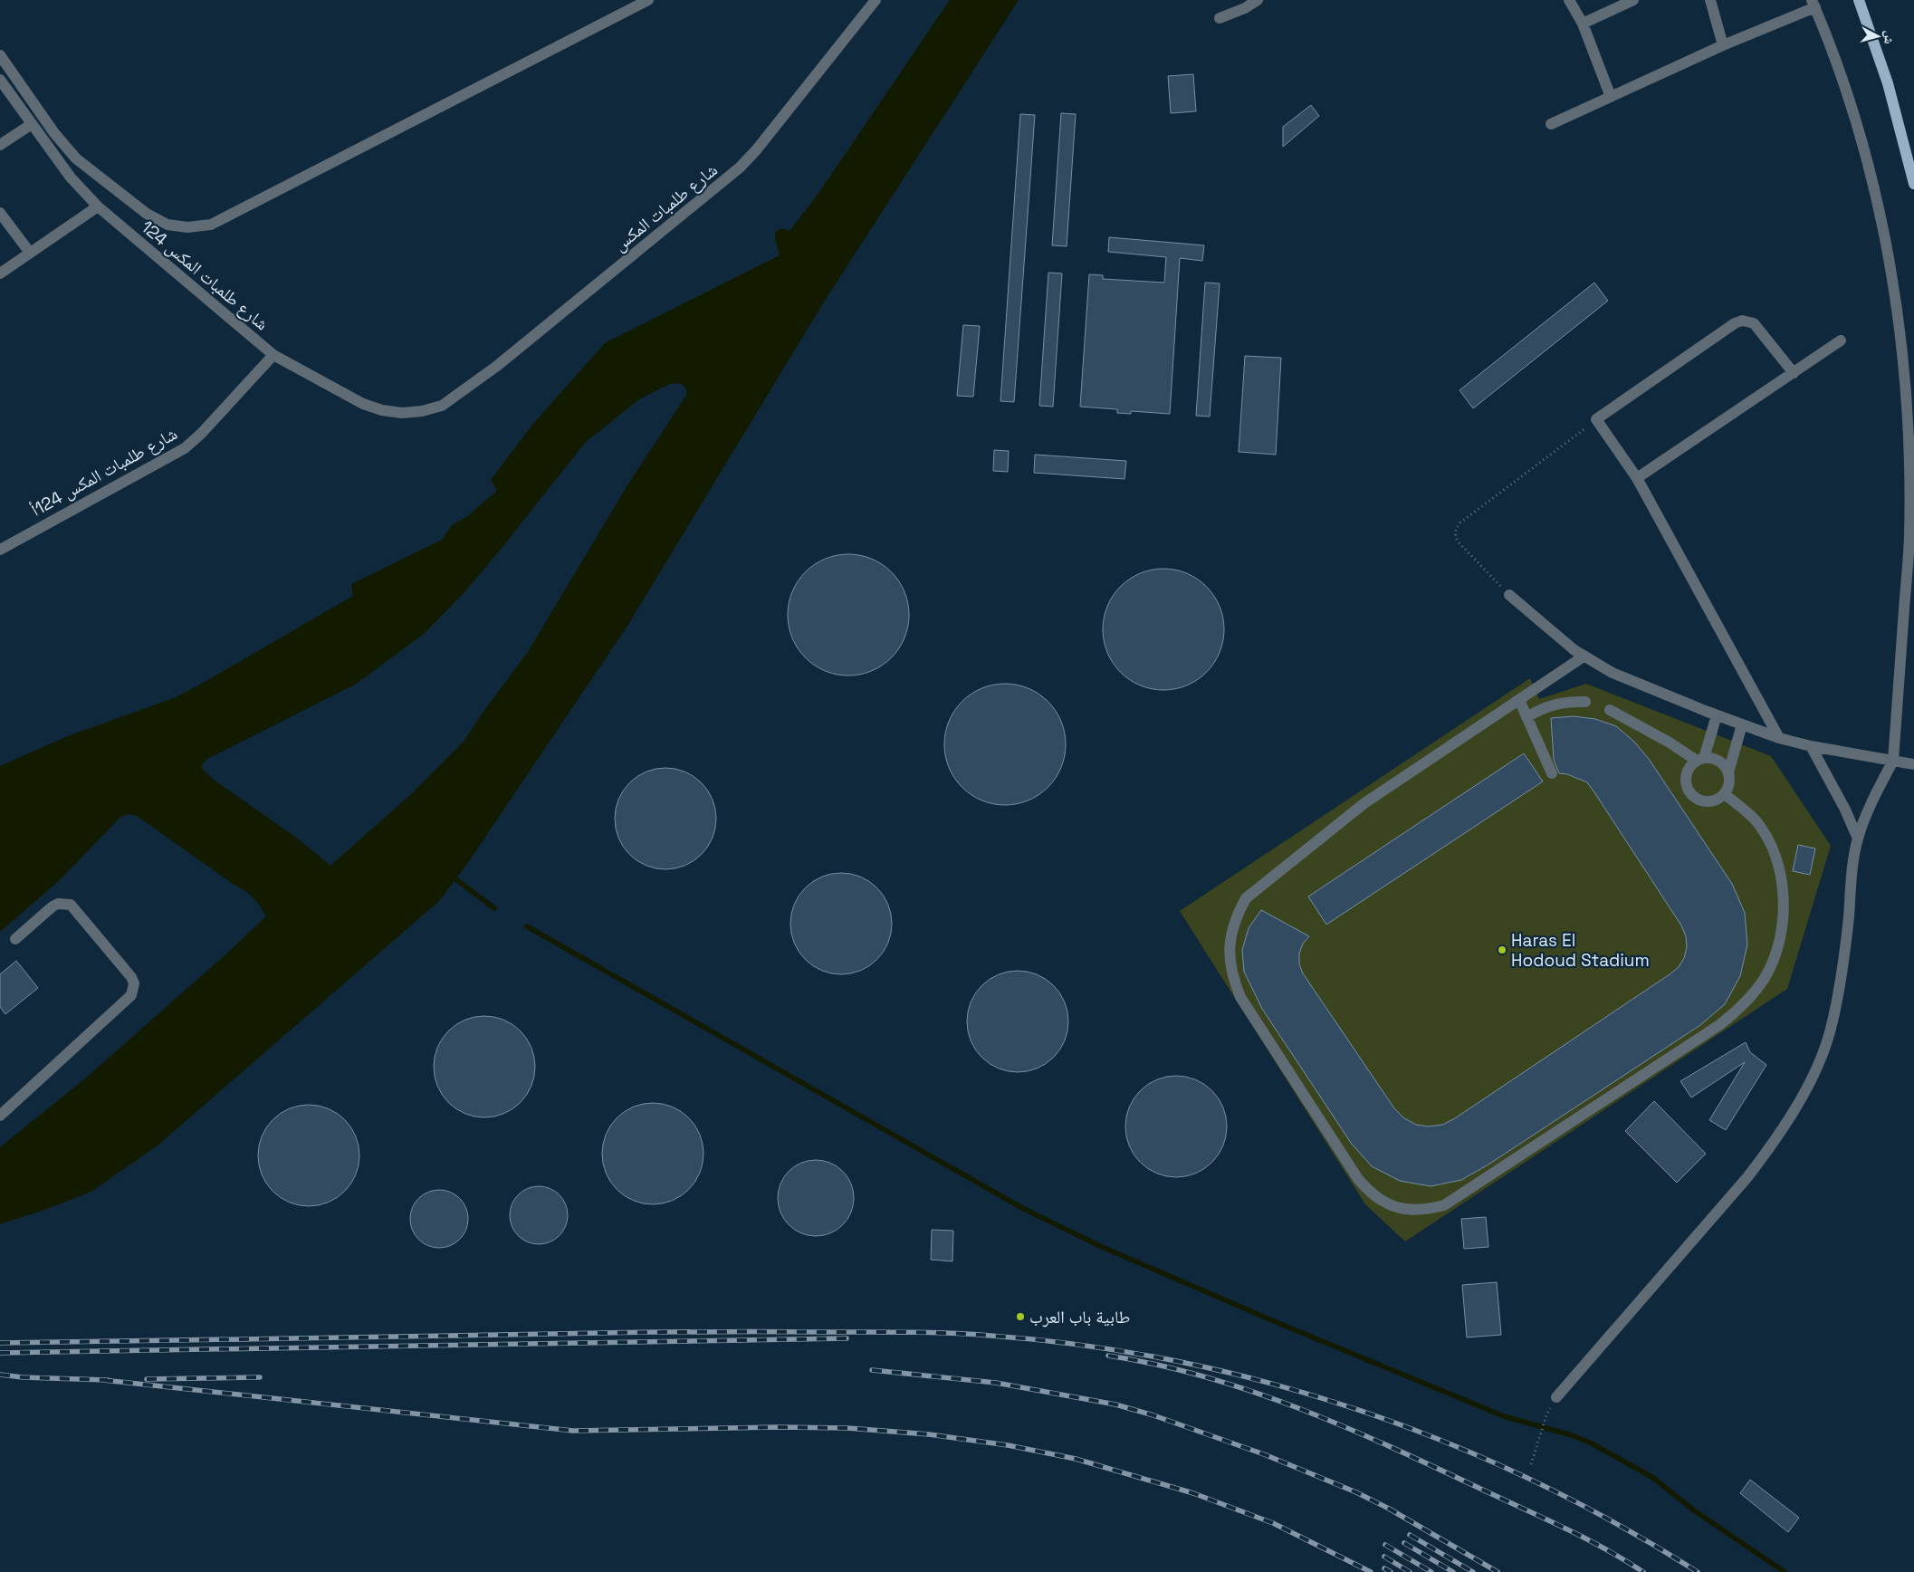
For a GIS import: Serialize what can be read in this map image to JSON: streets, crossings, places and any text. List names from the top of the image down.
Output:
{
  "streets": {
    "street": ["شارع طلمبات المكس", "شارع طلمبات المكس 124", "شارع طلمبات المكس 124أ"]
  },
  "crossings": [
    ["شارع طلمبات المكس", "شارع طلمبات المكس 124"],
    ["شارع طلمبات المكس 124", "شارع طلمبات المكس 124أ"]
  ],
  "places": ["Haras El Hodoud Stadium", "طابية باب العرب"],
  "north": "right"
}
